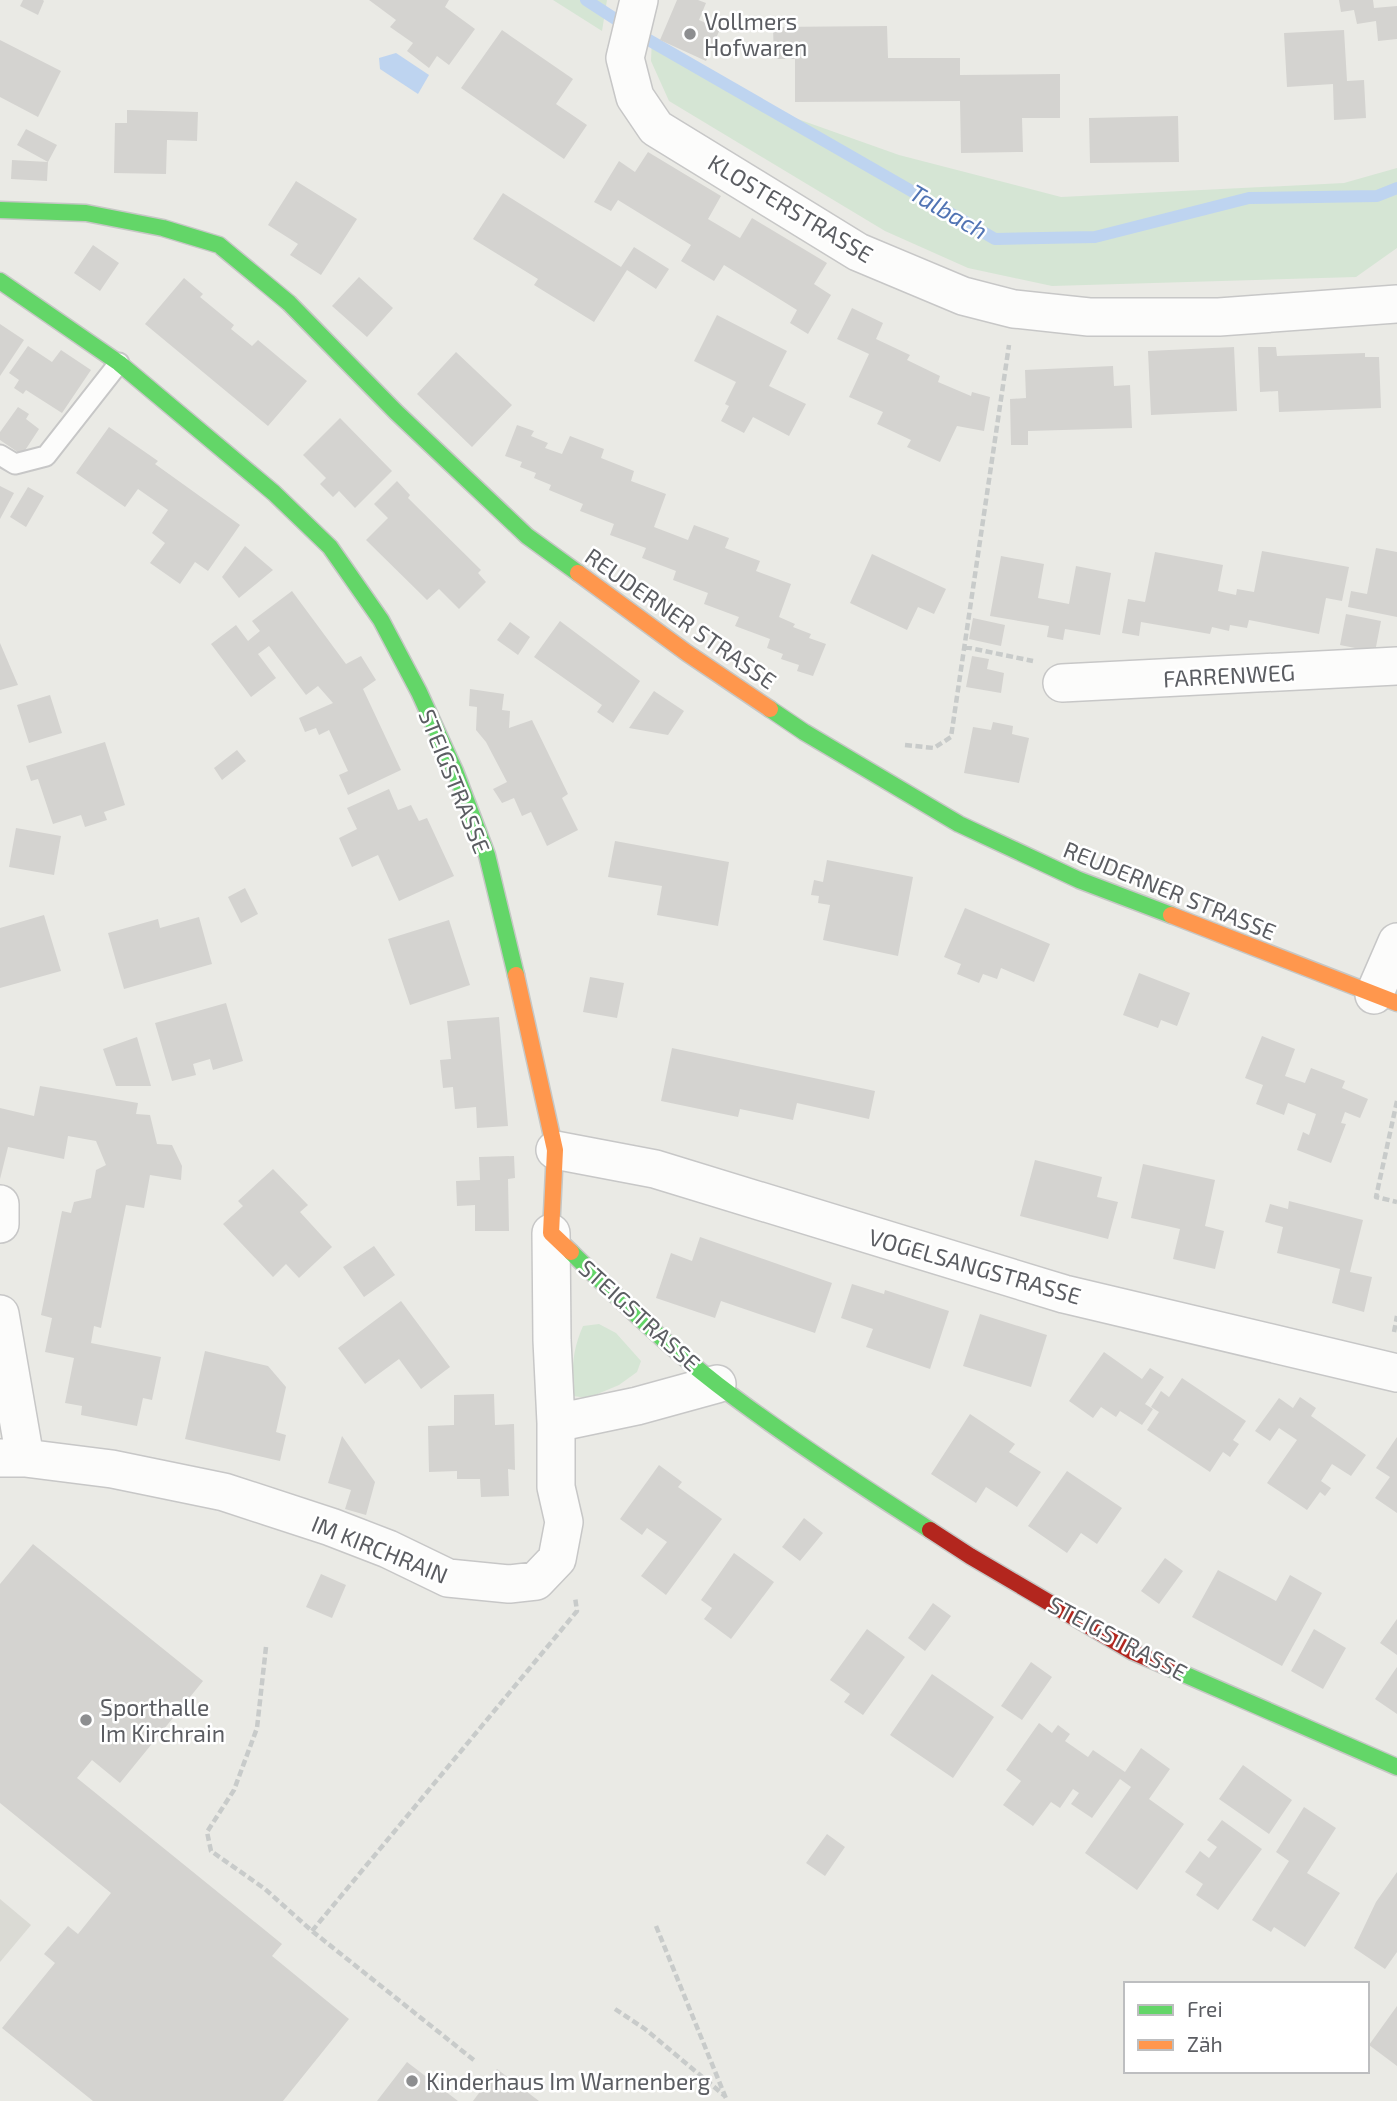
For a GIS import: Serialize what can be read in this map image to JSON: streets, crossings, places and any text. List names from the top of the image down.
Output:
{
  "streets": {
    "street": [
      "KLOSTERSTRASSE",
      "REUDERNER STRASSE",
      "FARRENWEG",
      "STEIGSTRASSE",
      "VOGELSANGSTRASSE",
      "IM KIRCHRAIN"
    ]
  },
  "crossings": [
    ["STEIGSTRASSE", "VOGELSANGSTRASSE"]
  ],
  "water": ["Talbach"],
  "places": ["Vollmers Hofwaren", "Sporthalle Im Kirchrain", "Kinderhaus Im Warnenberg"],
  "legend": ["Frei", "Zäh"]
}
